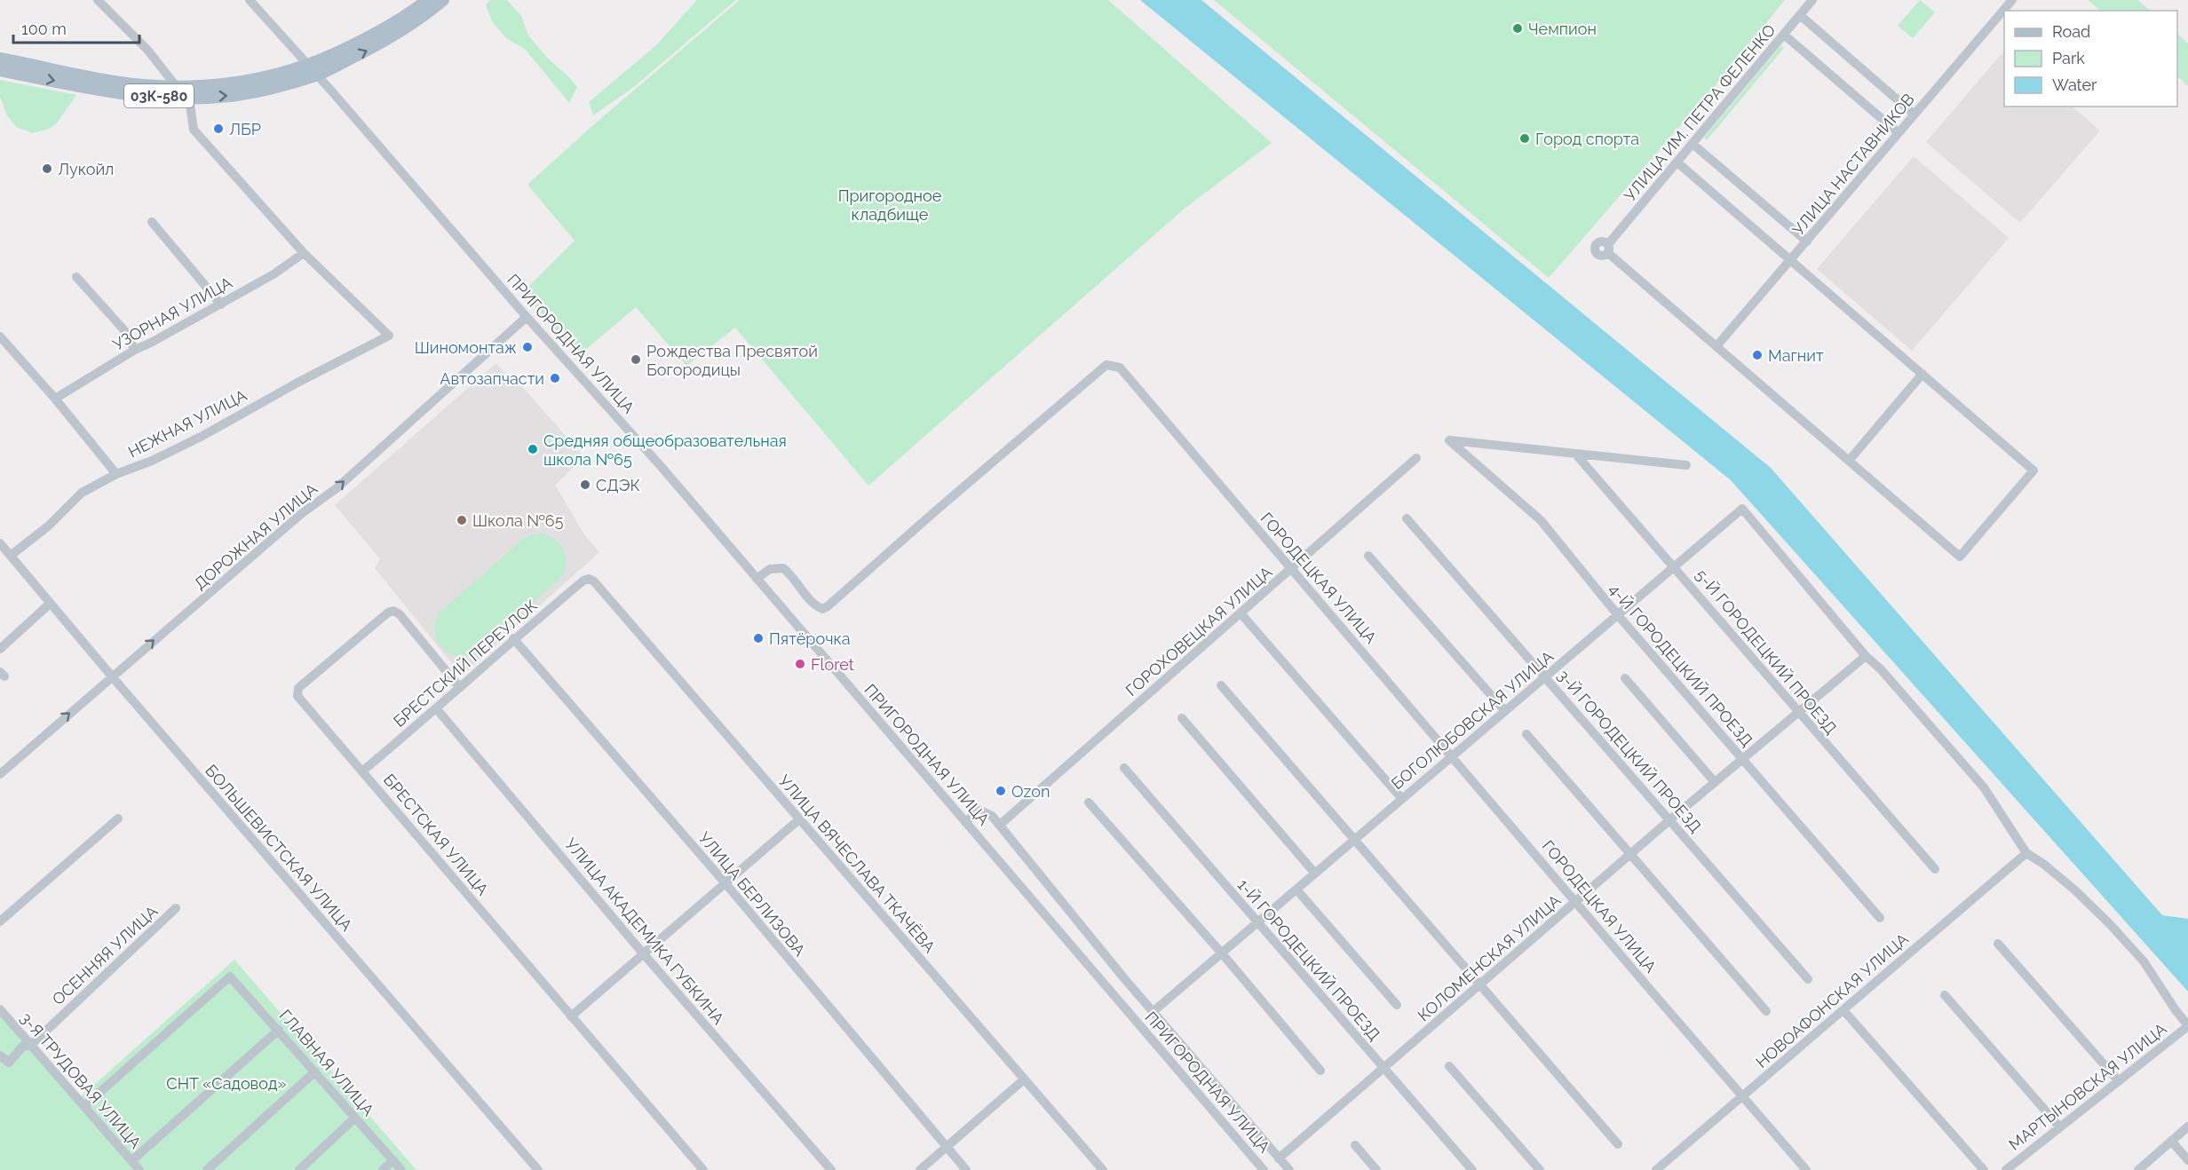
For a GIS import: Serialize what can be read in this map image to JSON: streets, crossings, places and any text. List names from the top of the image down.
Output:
{
  "streets": {
    "main road": ["03К-580"],
    "street": [
      "УЛИЦА ИМ. ПЕТРА ФЕЛЕНКО",
      "УЛИЦА НАСТАВНИКОВ",
      "УЗОРНАЯ УЛИЦА",
      "ПРИГОРОДНАЯ УЛИЦА",
      "НЕЖНАЯ УЛИЦА",
      "ДОРОЖНАЯ УЛИЦА",
      "ГОРОДЕЦКАЯ УЛИЦА",
      "ГОРОХОВЕЦКАЯ УЛИЦА",
      "5-Й ГОРОДЕЦКИЙ ПРОЕЗД",
      "БРЕСТСКИЙ ПЕРЕУЛОК",
      "4-Й ГОРОДЕЦКИЙ ПРОЕЗД",
      "БОГОЛЮБОВСКАЯ УЛИЦА",
      "3-Й ГОРОДЕЦКИЙ ПРОЕЗД",
      "БРЕСТСКАЯ УЛИЦА",
      "БОЛЬШЕВИСТСКАЯ УЛИЦА",
      "УЛИЦА ВЯЧЕСЛАВА ТКАЧЁВА",
      "УЛИЦА БЕРЛИЗОВА",
      "УЛИЦА АКАДЕМИКА ГУБКИНА",
      "ОСЕННЯЯ УЛИЦА",
      "КОЛОМЕНСКАЯ УЛИЦА",
      "1-Й ГОРОДЕЦКИЙ ПРОЕЗД",
      "НОВОАФОНСКАЯ УЛИЦА",
      "ГЛАВНАЯ УЛИЦА",
      "3-Я ТРУДОВАЯ УЛИЦА",
      "МАРТЫНОВСКАЯ УЛИЦА"
    ]
  },
  "crossings": [
    ["03К-580", "ПРИГОРОДНАЯ УЛИЦА"],
    ["УЛИЦА ИМ. ПЕТРА ФЕЛЕНКО", "УЛИЦА НАСТАВНИКОВ"],
    ["УЗОРНАЯ УЛИЦА", "НЕЖНАЯ УЛИЦА"],
    ["ПРИГОРОДНАЯ УЛИЦА", "ДОРОЖНАЯ УЛИЦА"],
    ["ПРИГОРОДНАЯ УЛИЦА", "ГОРОДЕЦКАЯ УЛИЦА"],
    ["НЕЖНАЯ УЛИЦА", "БОЛЬШЕВИСТСКАЯ УЛИЦА"],
    ["ДОРОЖНАЯ УЛИЦА", "БОЛЬШЕВИСТСКАЯ УЛИЦА"],
    ["ГОРОДЕЦКАЯ УЛИЦА", "ГОРОХОВЕЦКАЯ УЛИЦА"],
    ["ГОРОДЕЦКАЯ УЛИЦА", "БОГОЛЮБОВСКАЯ УЛИЦА"],
    ["ГОРОДЕЦКАЯ УЛИЦА", "КОЛОМЕНСКАЯ УЛИЦА"],
    ["ГОРОДЕЦКАЯ УЛИЦА", "НОВОАФОНСКАЯ УЛИЦА"],
    ["5-Й ГОРОДЕЦКИЙ ПРОЕЗД", "4-Й ГОРОДЕЦКИЙ ПРОЕЗД"],
    ["5-Й ГОРОДЕЦКИЙ ПРОЕЗД", "БОГОЛЮБОВСКАЯ УЛИЦА"],
    ["5-Й ГОРОДЕЦКИЙ ПРОЕЗД", "КОЛОМЕНСКАЯ УЛИЦА"],
    ["БРЕСТСКИЙ ПЕРЕУЛОК", "БРЕСТСКАЯ УЛИЦА"],
    ["БРЕСТСКИЙ ПЕРЕУЛОК", "УЛИЦА ВЯЧЕСЛАВА ТКАЧЁВА"],
    ["БРЕСТСКИЙ ПЕРЕУЛОК", "УЛИЦА БЕРЛИЗОВА"],
    ["БРЕСТСКИЙ ПЕРЕУЛОК", "УЛИЦА АКАДЕМИКА ГУБКИНА"],
    ["4-Й ГОРОДЕЦКИЙ ПРОЕЗД", "БОГОЛЮБОВСКАЯ УЛИЦА"],
    ["4-Й ГОРОДЕЦКИЙ ПРОЕЗД", "КОЛОМЕНСКАЯ УЛИЦА"],
    ["БОГОЛЮБОВСКАЯ УЛИЦА", "3-Й ГОРОДЕЦКИЙ ПРОЕЗД"],
    ["БОГОЛЮБОВСКАЯ УЛИЦА", "КОЛОМЕНСКАЯ УЛИЦА"],
    ["БОГОЛЮБОВСКАЯ УЛИЦА", "1-Й ГОРОДЕЦКИЙ ПРОЕЗД"],
    ["3-Й ГОРОДЕЦКИЙ ПРОЕЗД", "КОЛОМЕНСКАЯ УЛИЦА"],
    ["ОСЕННЯЯ УЛИЦА", "3-Я ТРУДОВАЯ УЛИЦА"],
    ["КОЛОМЕНСКАЯ УЛИЦА", "1-Й ГОРОДЕЦКИЙ ПРОЕЗД"],
    ["ГЛАВНАЯ УЛИЦА", "3-Я ТРУДОВАЯ УЛИЦА"]
  ],
  "one_way": ["ДОРОЖНАЯ УЛИЦА"],
  "parks": ["Пригородное кладбище", "СНТ «Садовод»"],
  "places": [
    "Чемпион",
    "ЛБР",
    "Город спорта",
    "Лукойл",
    "Шиномонтаж",
    "Магнит",
    "Рождества Пресвятой Богородицы",
    "Автозапчасти",
    "Средняя общеобразовательная школа №65",
    "СДЭК",
    "Школа №65",
    "Пятёрочка",
    "Floret",
    "Ozon"
  ],
  "legend": ["Road", "Park", "Water"],
  "scale_bar": "100 m"
}
